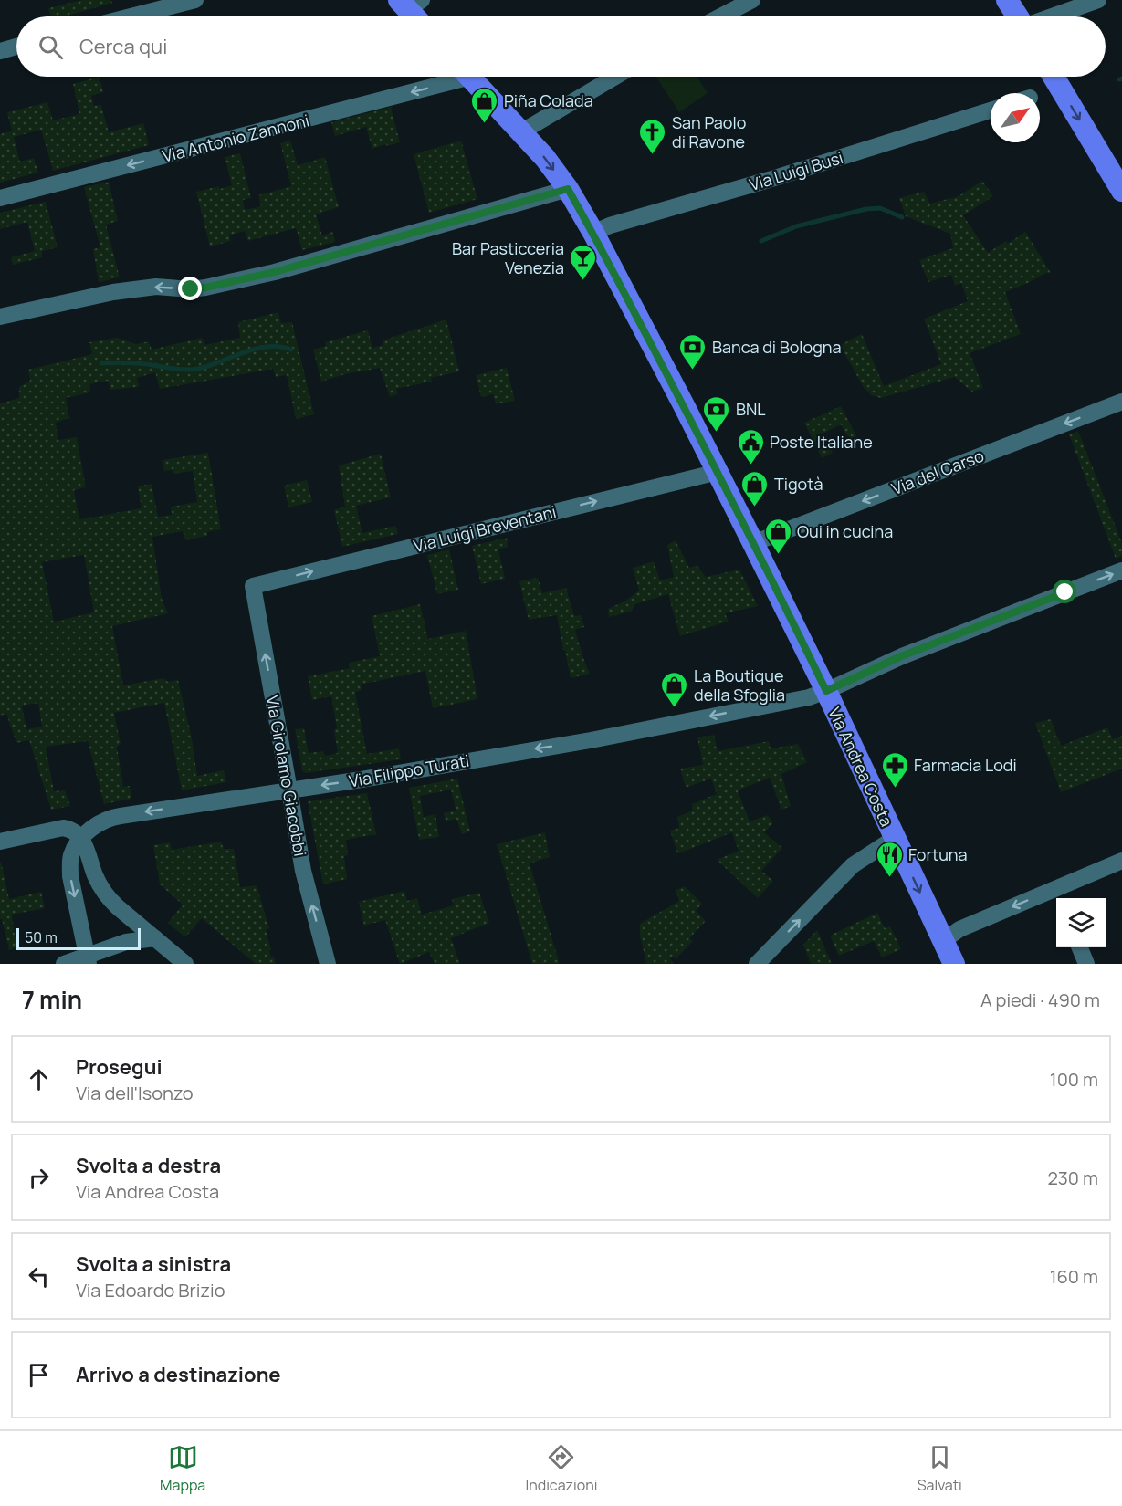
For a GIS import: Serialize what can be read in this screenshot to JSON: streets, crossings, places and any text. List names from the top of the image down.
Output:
{
  "streets": {
    "main road": ["Via Andrea Costa"],
    "street": [
      "Via Antonio Zannoni",
      "Via Luigi Busi",
      "Via del Carso",
      "Via Luigi Breventani",
      "Via Filippo Turati",
      "Via Girolamo Giacobbi"
    ]
  },
  "crossings": [
    ["Via Luigi Busi", "Via Andrea Costa"],
    ["Via del Carso", "Via Andrea Costa"],
    ["Via Luigi Breventani", "Via Andrea Costa"],
    ["Via Luigi Breventani", "Via Girolamo Giacobbi"],
    ["Via Andrea Costa", "Via Filippo Turati"],
    ["Via Filippo Turati", "Via Girolamo Giacobbi"]
  ],
  "one_way": ["Via del Carso", "Via Luigi Breventani", "Via Girolamo Giacobbi"],
  "places": {
    "shop": [
      "Piña Colada",
      "Tigotà",
      "Oui in cucina",
      "La Boutique della Sfoglia"
    ],
    "church": ["San Paolo di Ravone"],
    "bar": ["Bar Pasticceria Venezia"],
    "bank": ["Banca di Bologna", "BNL"],
    "public building": ["Poste Italiane"],
    "pharmacy": ["Farmacia Lodi"],
    "restaurant": ["Fortuna"]
  },
  "scale_bar": "50 m",
  "north": "top right",
  "page": {
    "search": "Cerca qui",
    "scale": "50 m",
    "heading": ["7 min", "A piedi · 490 m"],
    "list": [
      ["Prosegui", "Via dell'Isonzo", "100 m"],
      ["Svolta a destra", "Via Andrea Costa", "230 m"],
      ["Svolta a sinistra", "Via Edoardo Brizio", "160 m"],
      "Arrivo a destinazione"
    ],
    "nav": ["Mappa", "Indicazioni", "Salvati"]
  }
}
